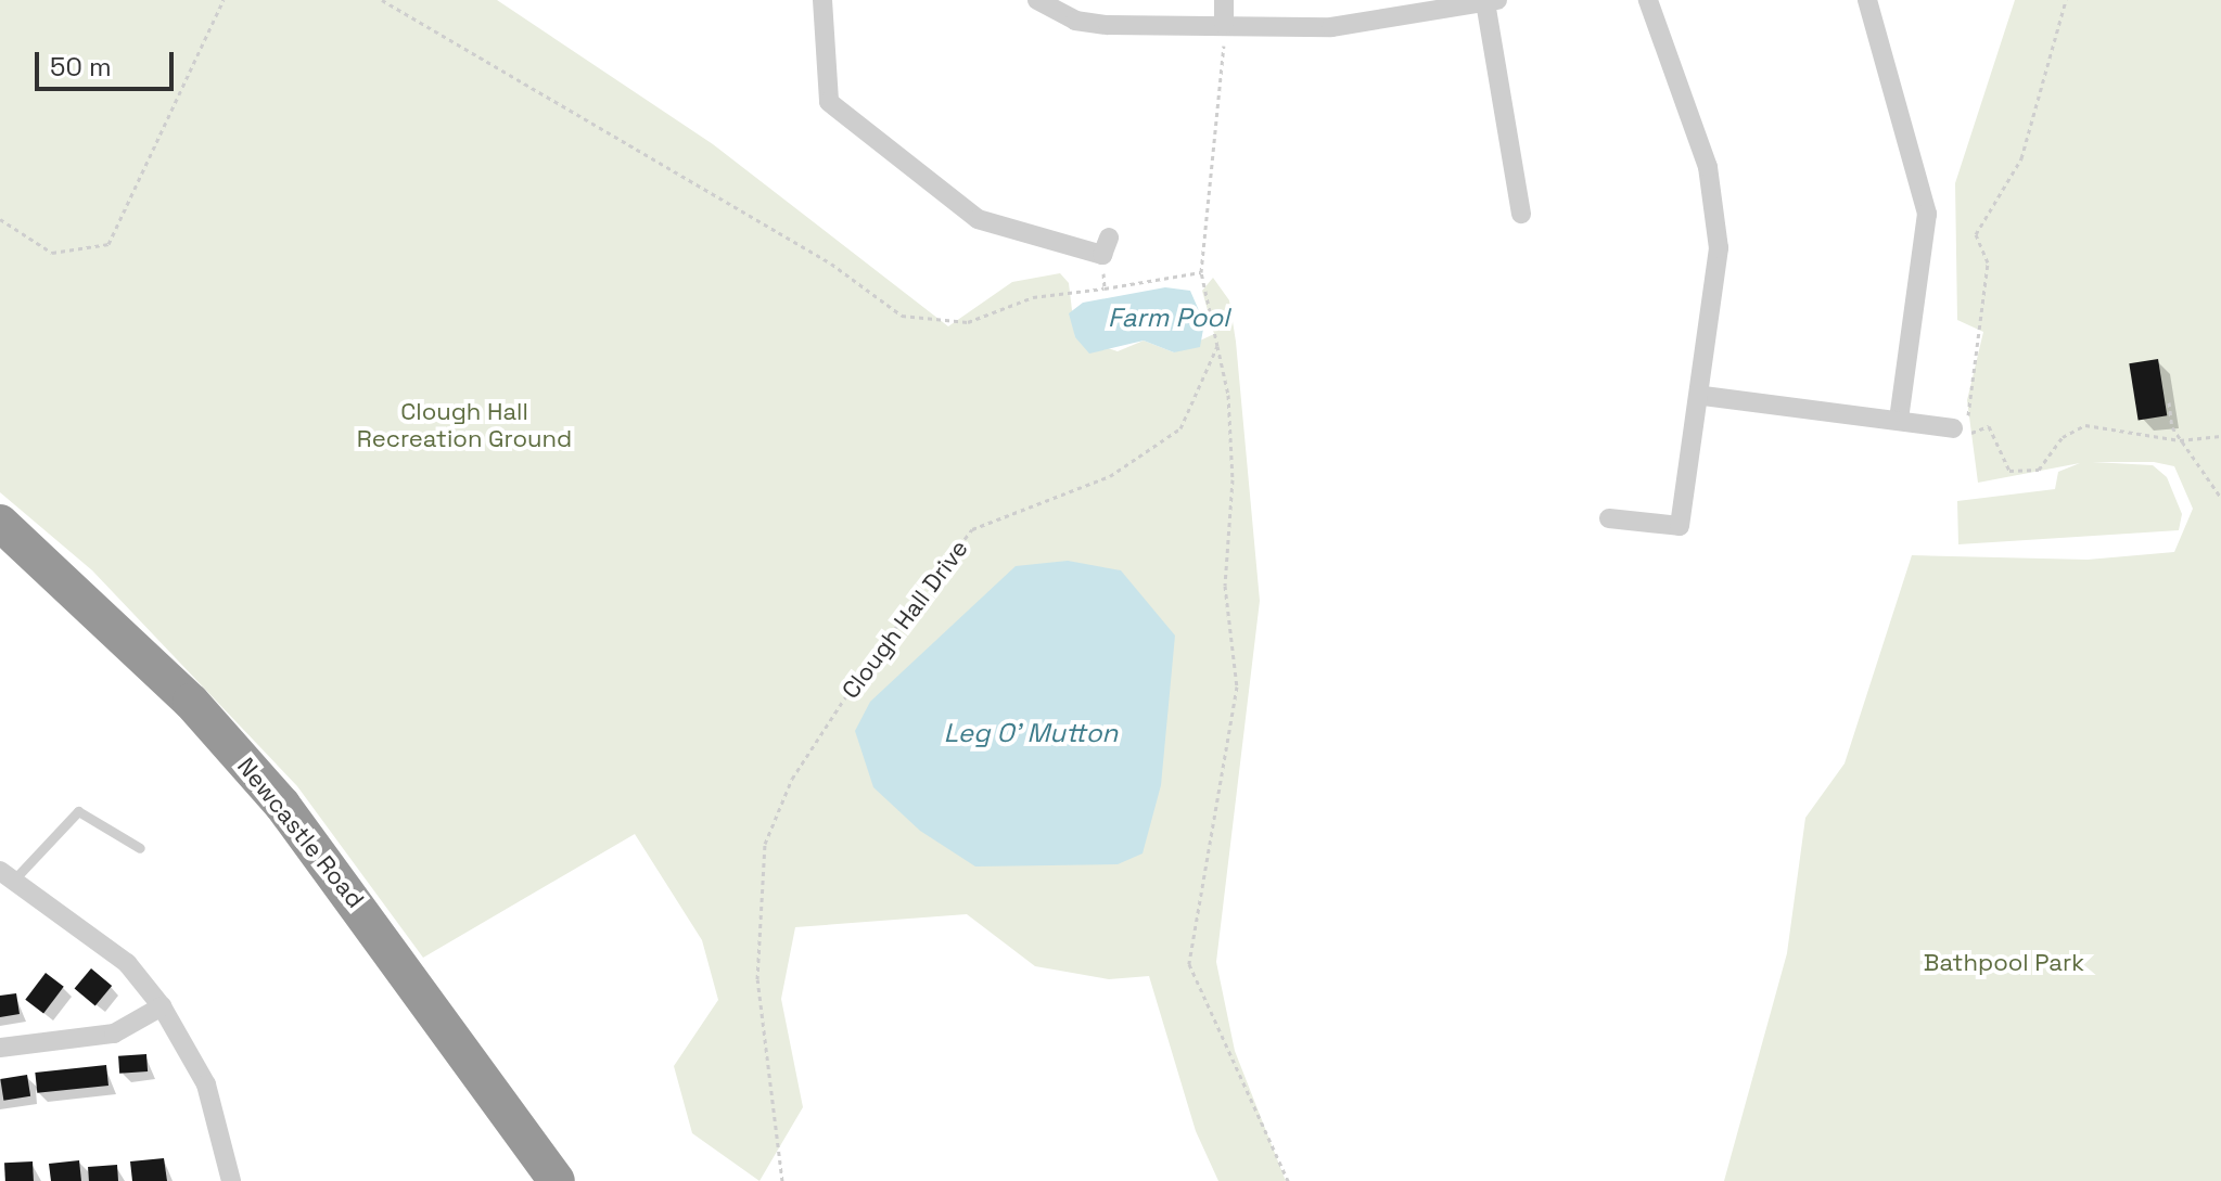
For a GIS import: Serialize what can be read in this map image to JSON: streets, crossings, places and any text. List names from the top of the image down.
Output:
{
  "streets": {
    "highway": ["Newcastle Road"],
    "path": ["Clough Hall Drive"]
  },
  "water": ["Farm Pool", "Leg O' Mutton"],
  "parks": ["Clough Hall Recreation Ground", "Bathpool Park"],
  "scale_bar": "50 m"
}
